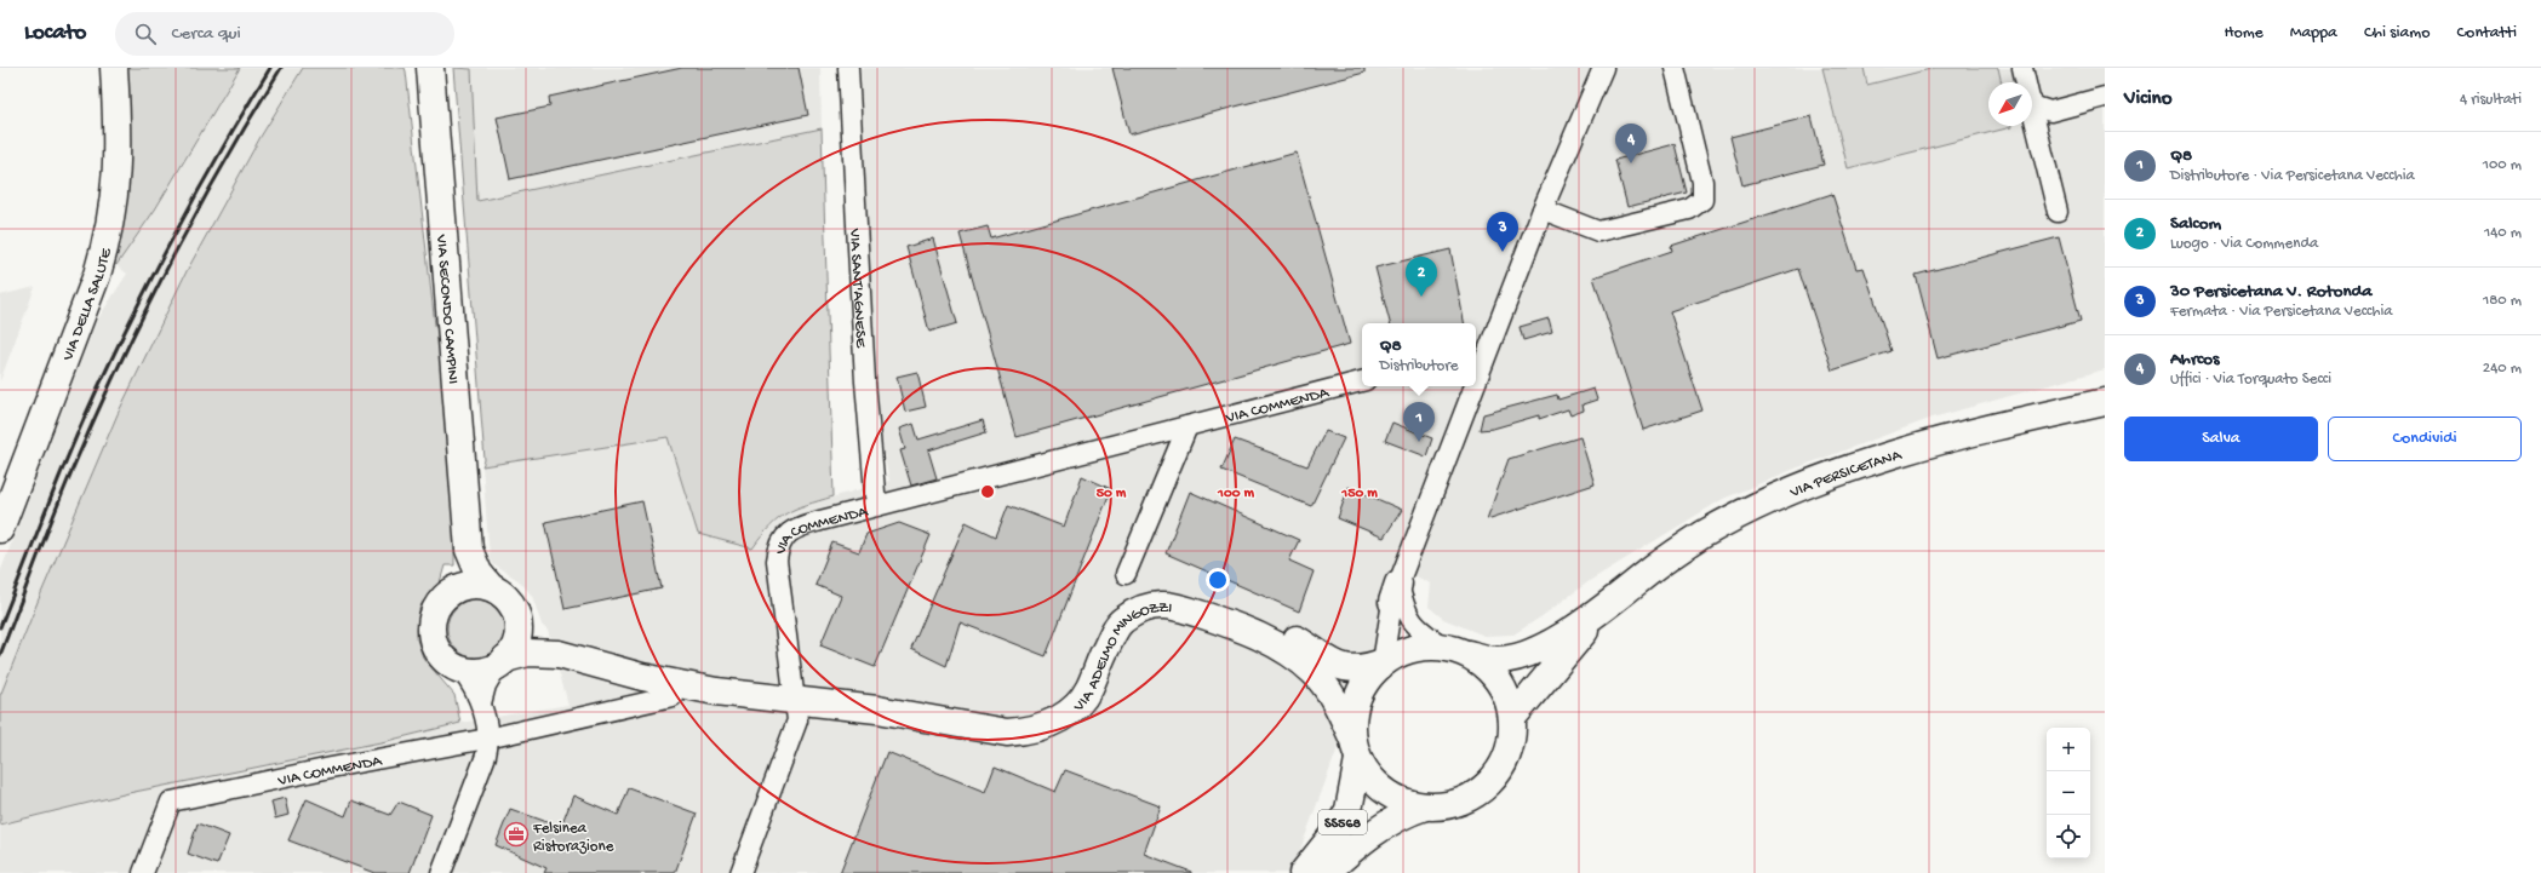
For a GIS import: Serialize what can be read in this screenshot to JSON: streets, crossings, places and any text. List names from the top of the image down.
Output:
{
  "streets": {
    "street": [
      "VIA SANT'AGNESE",
      "VIA DELLA SALUTE",
      "VIA SECONDO CAMPINI",
      "VIA COMMENDA",
      "VIA PERSICETANA",
      "VIA ADELMO MINGOZZI",
      "SS568"
    ]
  },
  "crossings": [
    ["VIA SANT'AGNESE", "VIA COMMENDA"],
    ["VIA COMMENDA", "VIA ADELMO MINGOZZI"],
    ["VIA PERSICETANA", "VIA ADELMO MINGOZZI"],
    ["VIA PERSICETANA", "SS568"],
    ["VIA ADELMO MINGOZZI", "SS568"]
  ],
  "places": {
    "office": ["Felsinea Ristorazione"]
  },
  "north": "bottom left",
  "page": {
    "header": "Locato",
    "search": "Cerca qui",
    "nav": [
      "Home",
      "Mappa",
      "Chi siamo",
      "Contatti"
    ],
    "heading": ["Vicino", "4 risultati"],
    "pins": [
      "4",
      "3",
      "2",
      "1"
    ],
    "list": [
      {
        "mark": "1",
        "name": "Q8",
        "note": "Distributore · Via Persicetana Vecchia",
        "value": "100 m"
      },
      {
        "mark": "2",
        "name": "Salcom",
        "note": "Luogo · Via Commenda",
        "value": "140 m"
      },
      {
        "mark": "3",
        "name": "30 Persicetana V. Rotonda",
        "note": "Fermata · Via Persicetana Vecchia",
        "value": "180 m"
      },
      {
        "mark": "4",
        "name": "Ahrcos",
        "note": "Uffici · Via Torquato Secci",
        "value": "240 m"
      }
    ],
    "popup": ["Q8", "Distributore"],
    "buttons": ["Salva", "Condividi"],
    "map_buttons": ["+", "−"]
  },
  "rings": ["50 m", "100 m", "150 m"]
}
